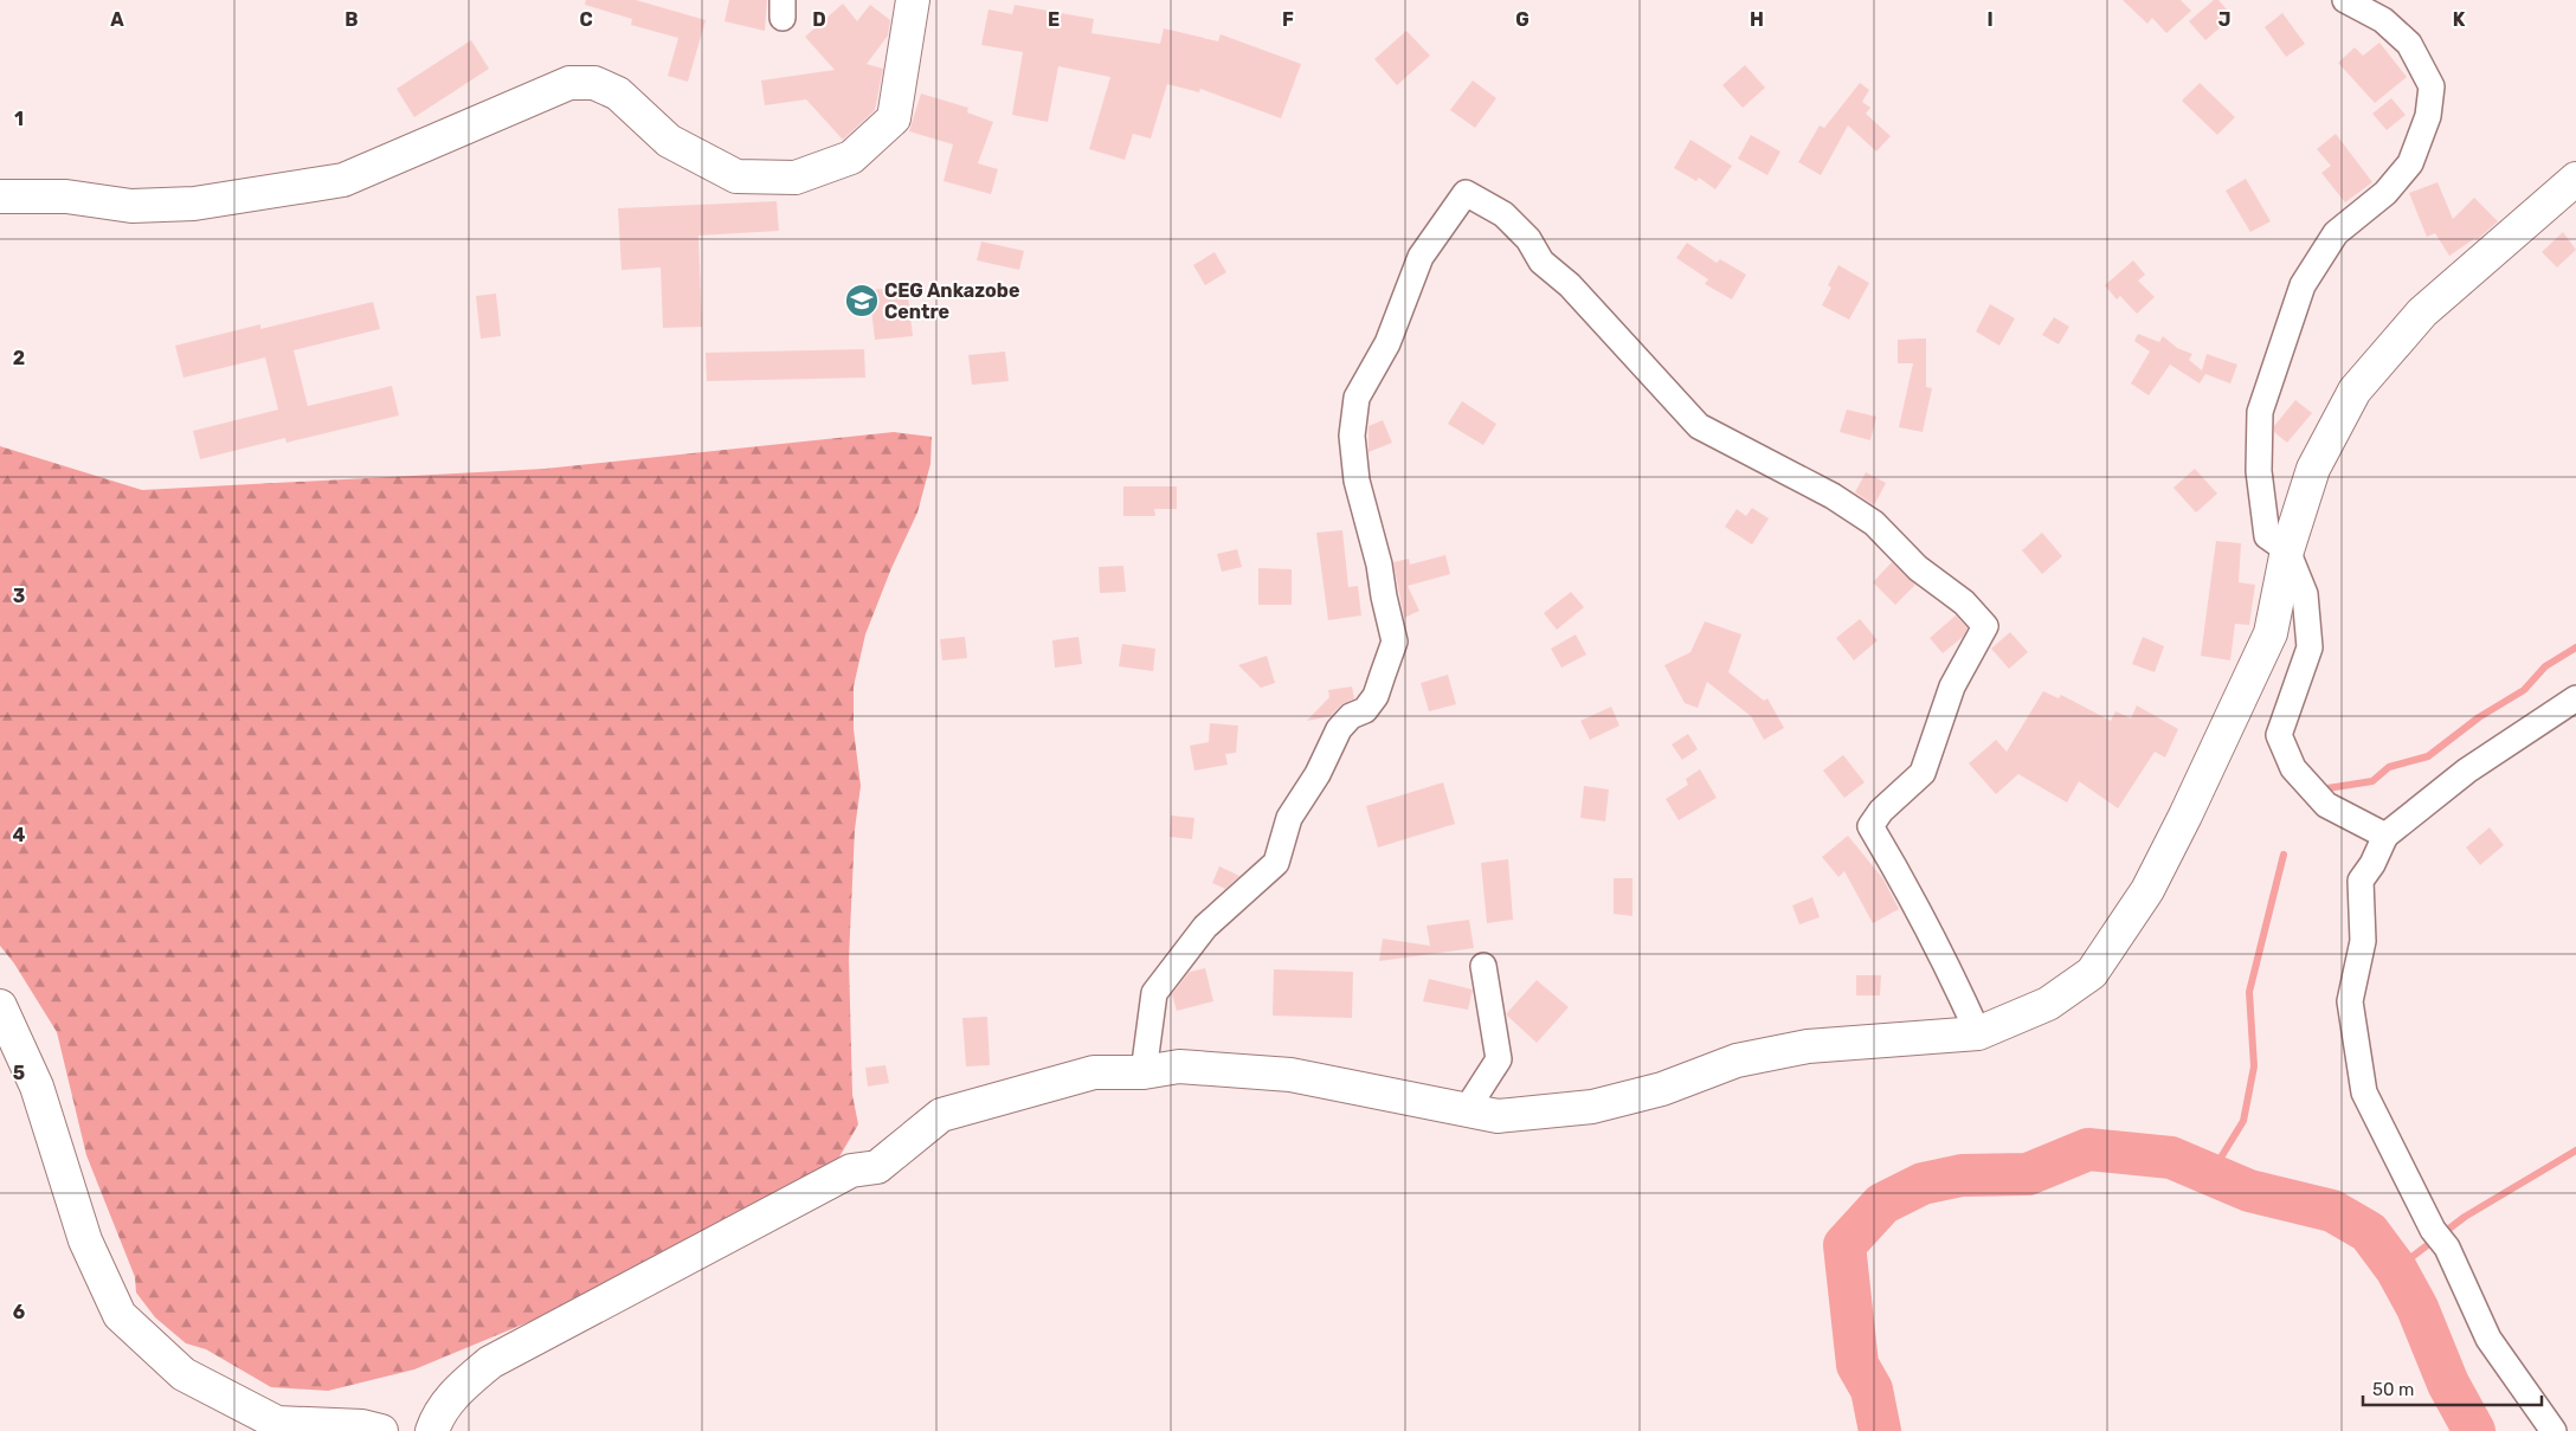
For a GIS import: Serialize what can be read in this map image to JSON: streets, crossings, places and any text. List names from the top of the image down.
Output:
{
  "places": {
    "school or university": ["CEG Ankazobe Centre"]
  },
  "scale_bar": "50 m",
  "grid": {
    "columns": [
      "A",
      "B",
      "C",
      "D",
      "E",
      "F",
      "G",
      "H",
      "I",
      "J",
      "K"
    ],
    "rows": [
      "1",
      "2",
      "3",
      "4",
      "5",
      "6"
    ]
  }
}
